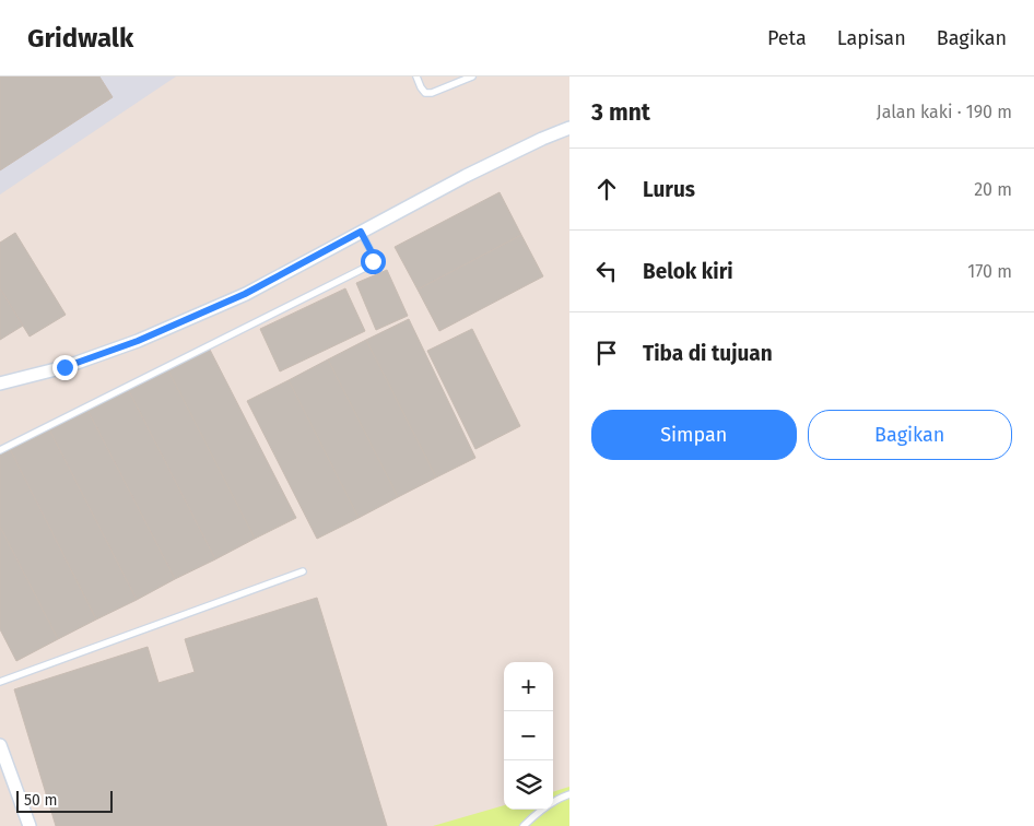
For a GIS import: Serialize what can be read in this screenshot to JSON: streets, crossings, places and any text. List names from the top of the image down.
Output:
{
  "scale_bar": "50 m",
  "page": {
    "header": "Gridwalk",
    "nav": ["Peta", "Lapisan", "Bagikan"],
    "heading": ["3 mnt", "Jalan kaki · 190 m"],
    "list": [
      ["Lurus", "20 m"],
      ["Belok kiri", "170 m"],
      "Tiba di tujuan"
    ],
    "buttons": ["Simpan", "Bagikan"],
    "map_buttons": ["+", "−"],
    "scale": "50 m"
  }
}
